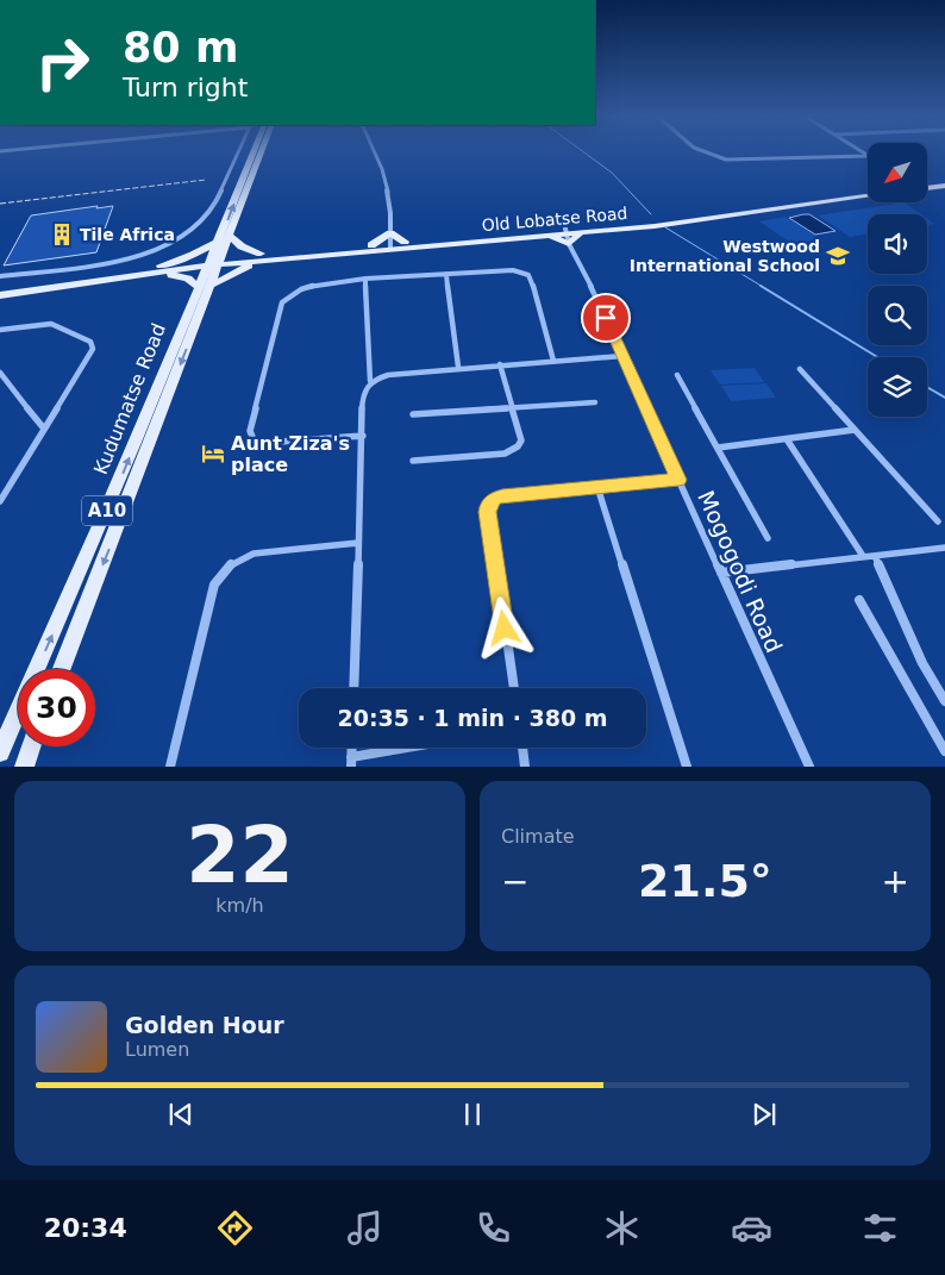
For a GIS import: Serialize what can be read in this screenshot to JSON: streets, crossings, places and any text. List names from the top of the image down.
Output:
{
  "streets": {
    "main road": ["Old Lobatse Road", "Kudumatse Road", "A10"],
    "street": ["Mogogodi Road"]
  },
  "crossings": [
    ["Old Lobatse Road", "Mogogodi Road"]
  ],
  "places": {
    "building": ["Tile Africa"],
    "school or university": ["Westwood International School"],
    "hotel": ["Aunt Ziza's place"]
  },
  "north": "bottom left",
  "page": {
    "turn": ["80 m", "Turn right"],
    "limit": "30",
    "trip": "20:35 · 1 min · 380 m",
    "tile": [
      ["22", "km/h"],
      "Climate"
    ],
    "heat": ["−", "21.5°", "+"],
    "song": ["Golden Hour", "Lumen"],
    "tabs": "20:34"
  }
}
